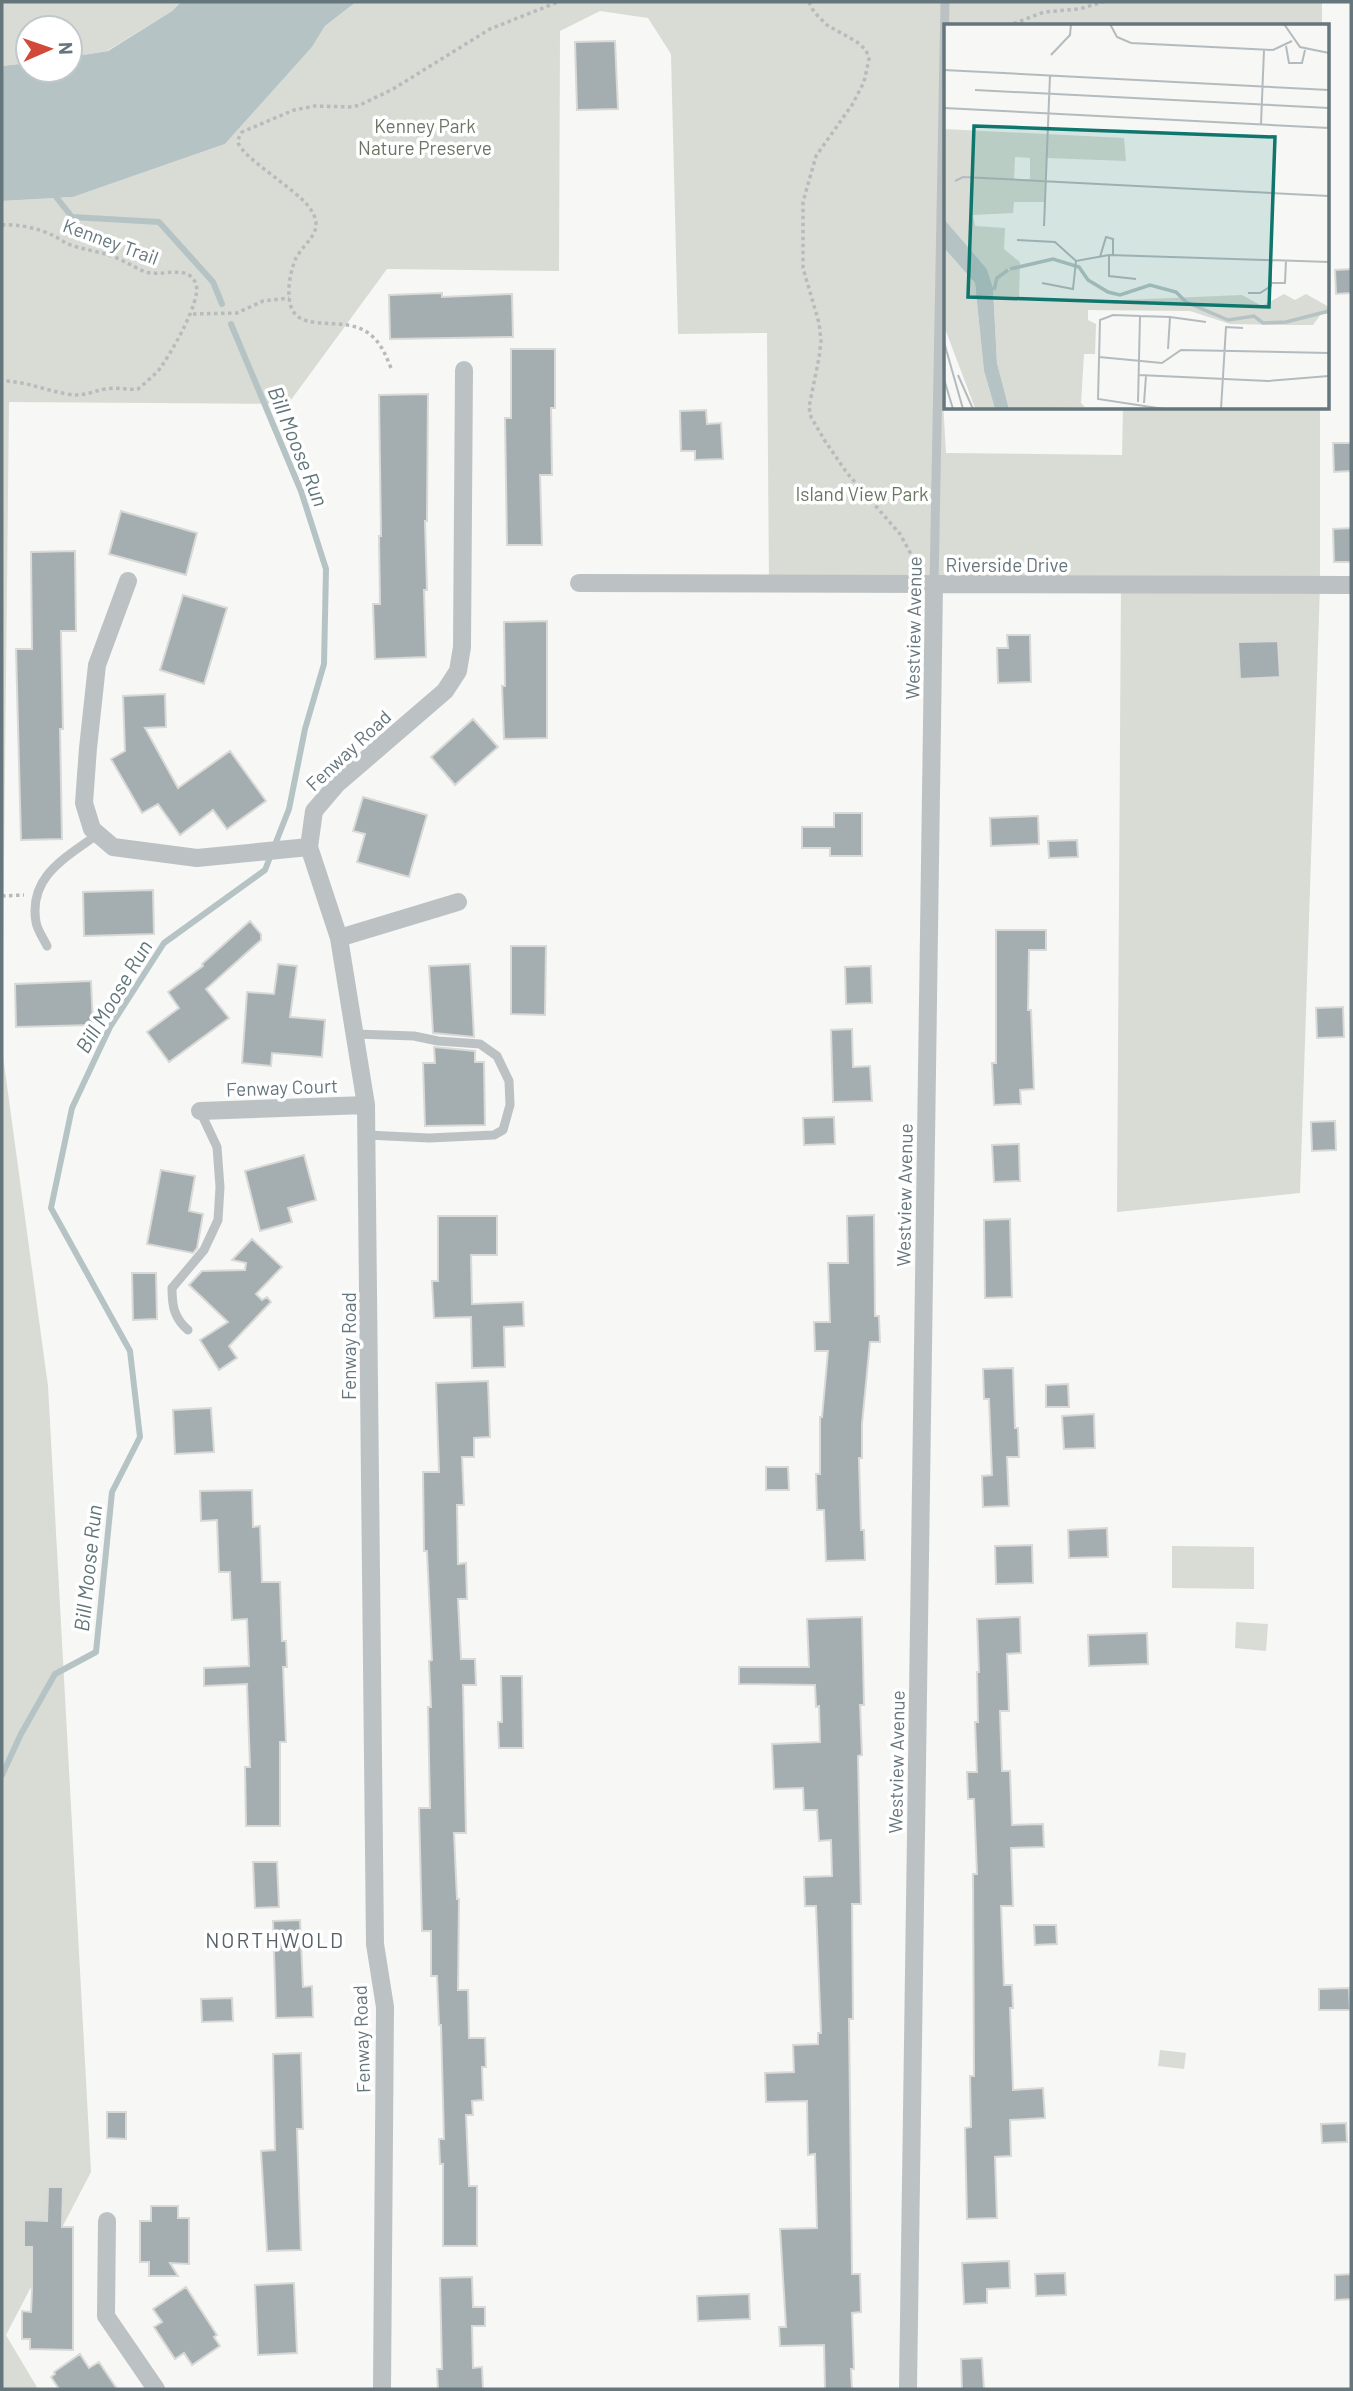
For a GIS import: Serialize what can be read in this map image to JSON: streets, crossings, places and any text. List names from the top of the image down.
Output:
{
  "streets": {
    "street": [
      "Riverside Drive",
      "Westview Avenue",
      "Fenway Road",
      "Fenway Court"
    ],
    "path": ["Kenney Trail"]
  },
  "crossings": [
    ["Riverside Drive", "Westview Avenue"],
    ["Fenway Road", "Fenway Court"]
  ],
  "districts": ["NORTHWOLD"],
  "water": ["Bill Moose Run"],
  "parks": ["Kenney Park Nature Preserve", "Island View Park"],
  "north": "right"
}
